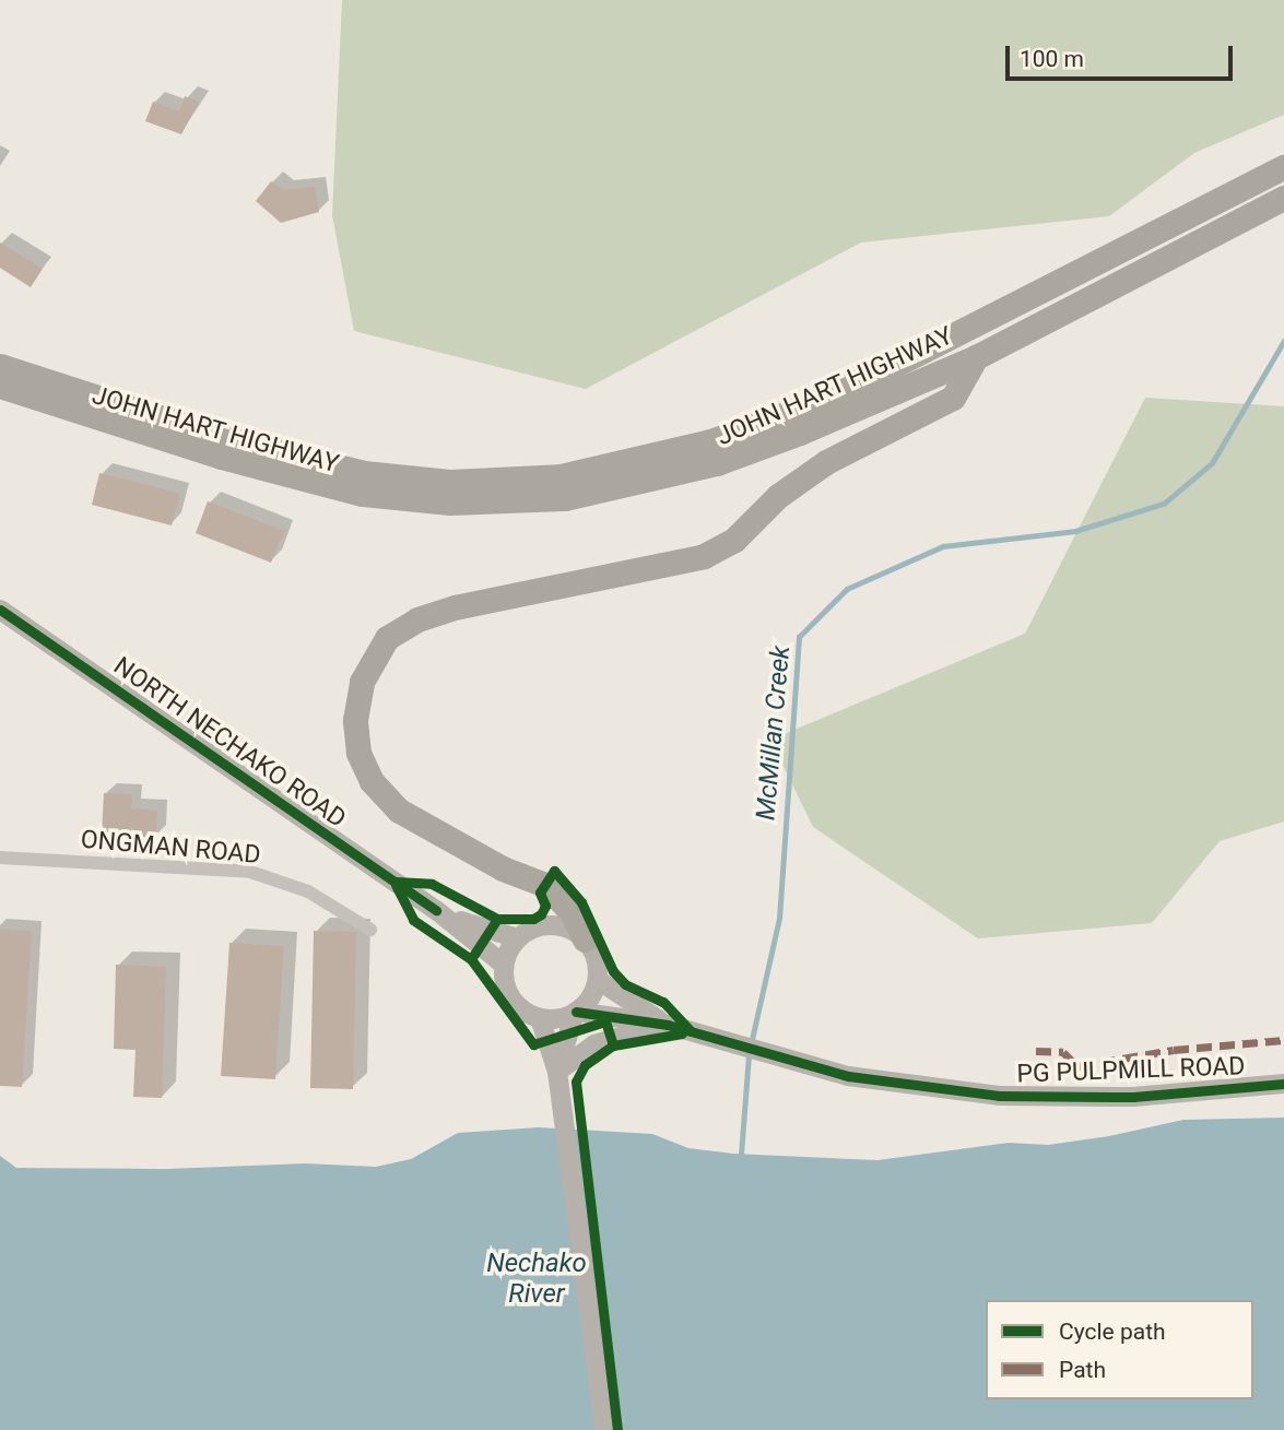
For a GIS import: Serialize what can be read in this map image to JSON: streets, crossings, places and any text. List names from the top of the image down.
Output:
{
  "streets": {
    "highway": ["JOHN HART HIGHWAY"],
    "main road": ["NORTH NECHAKO ROAD", "PG PULPMILL ROAD"],
    "street": ["ONGMAN ROAD"]
  },
  "water": ["McMillan Creek", "Nechako River"],
  "legend": ["Cycle path", "Path"],
  "scale_bar": "100 m"
}
